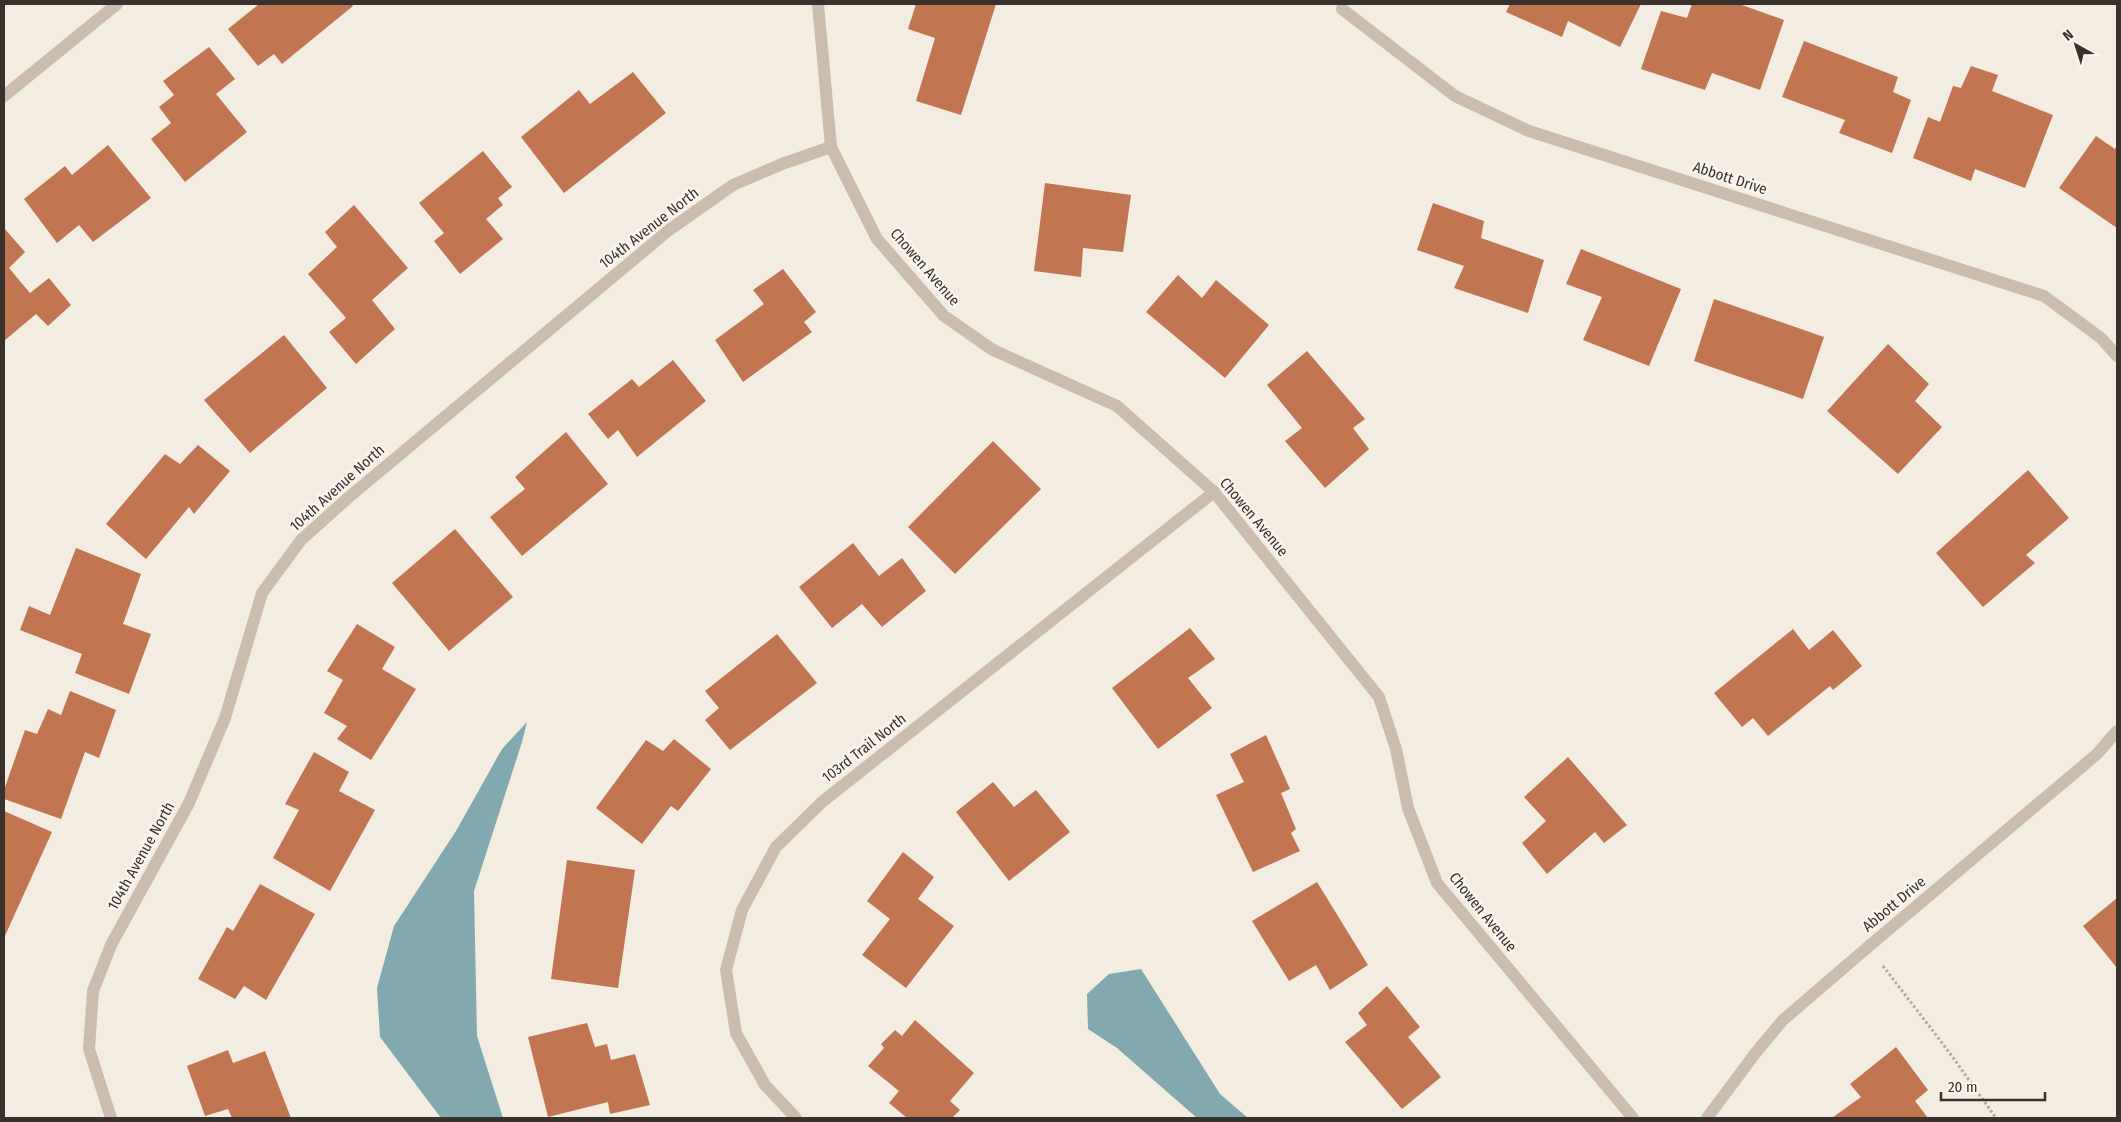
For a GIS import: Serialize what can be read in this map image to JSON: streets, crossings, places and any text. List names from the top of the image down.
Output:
{
  "streets": {
    "street": [
      "Abbott Drive",
      "104th Avenue North",
      "Chowen Avenue",
      "103rd Trail North"
    ]
  },
  "crossings": [
    ["104th Avenue North", "Chowen Avenue"],
    ["Chowen Avenue", "103rd Trail North"]
  ],
  "scale_bar": "20 m",
  "north": "top left"
}
